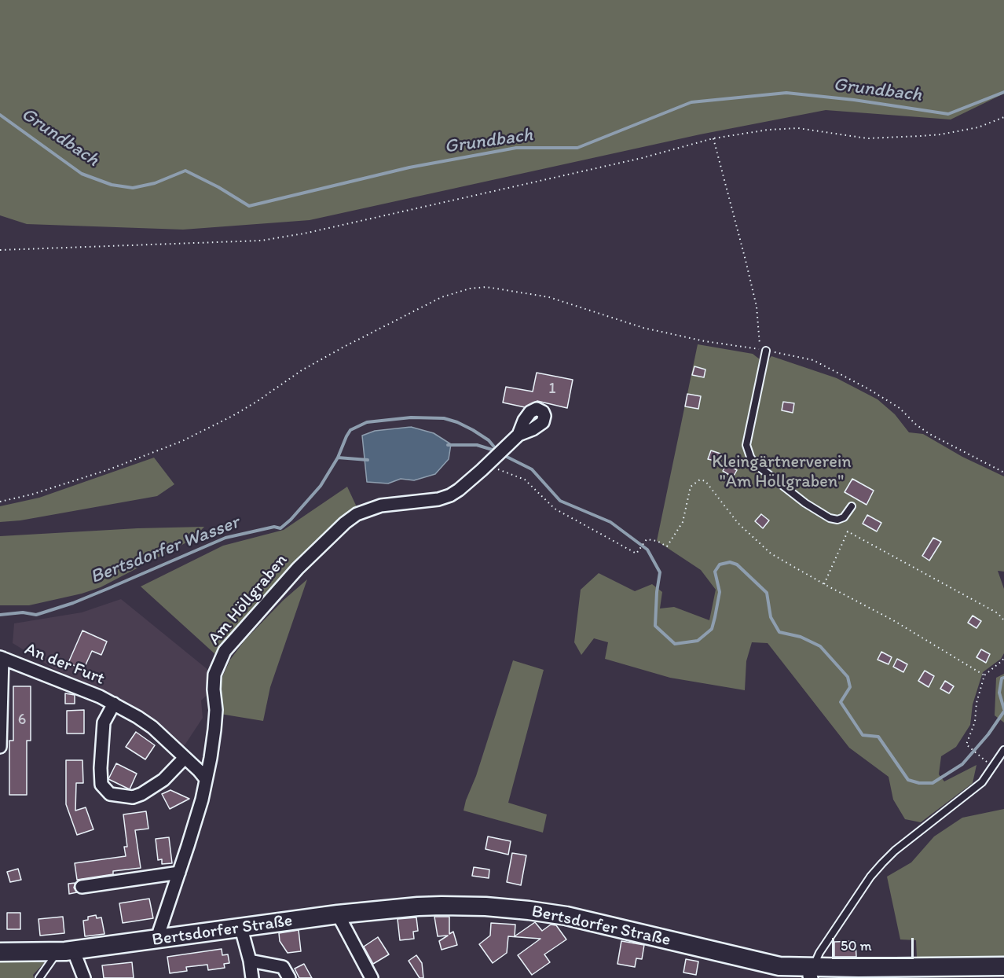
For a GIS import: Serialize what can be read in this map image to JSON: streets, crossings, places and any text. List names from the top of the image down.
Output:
{
  "streets": {
    "main road": ["Bertsdorfer Straße"],
    "street": ["Am Höllgraben", "An der Furt"]
  },
  "crossings": [
    ["Am Höllgraben", "An der Furt"],
    ["Am Höllgraben", "Bertsdorfer Straße"]
  ],
  "water": ["Grundbach", "Bertsdorfer Wasser"],
  "parks": ["Kleingärtnerverein \"Am Höllgraben\""],
  "house_numbers": ["1", "6"],
  "scale_bar": "50 m"
}
